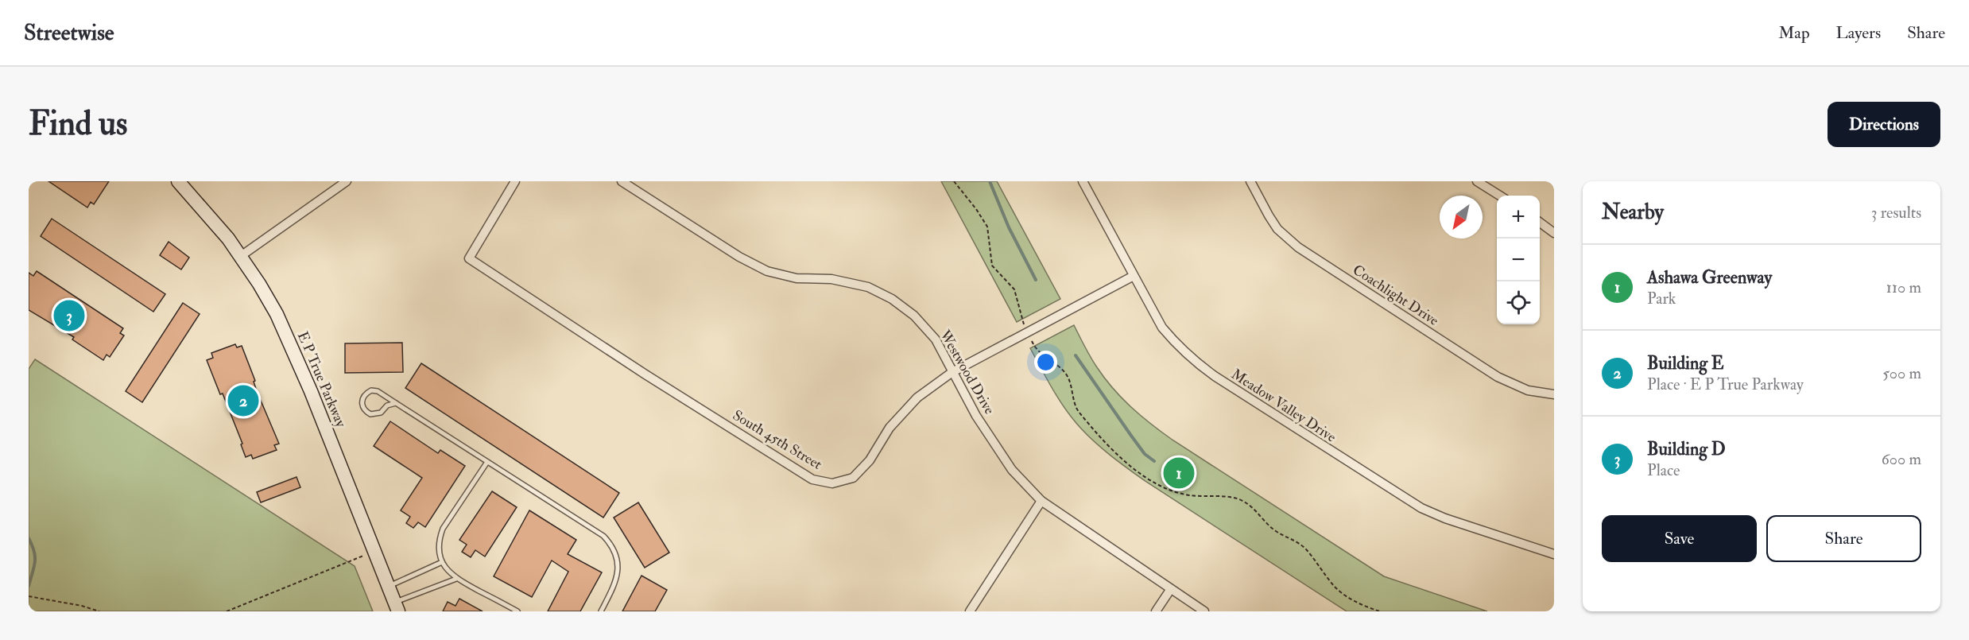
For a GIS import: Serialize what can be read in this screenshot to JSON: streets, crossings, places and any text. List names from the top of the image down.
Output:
{
  "streets": {
    "main road": ["E P True Parkway"],
    "street": [
      "Coachlight Drive",
      "Westwood Drive",
      "Meadow Valley Drive",
      "South 45th Street"
    ]
  },
  "crossings": [
    ["Westwood Drive", "South 45th Street"],
    ["Meadow Valley Drive", "South 45th Street"]
  ],
  "north": "bottom left",
  "page": {
    "header": "Streetwise",
    "nav": ["Map", "Layers", "Share"],
    "buttons": [
      "Directions",
      ["Save", "Share"]
    ],
    "title": "Find us",
    "heading": ["Nearby", "3 results"],
    "map_buttons": ["+", "−"],
    "list": [
      {
        "mark": "1",
        "name": "Ashawa Greenway",
        "note": "Park",
        "value": "110 m"
      },
      {
        "mark": "2",
        "name": "Building E",
        "note": "Place · E P True Parkway",
        "value": "500 m"
      },
      {
        "mark": "3",
        "name": "Building D",
        "note": "Place",
        "value": "600 m"
      }
    ],
    "pins": ["3", "2", "1"]
  }
}
